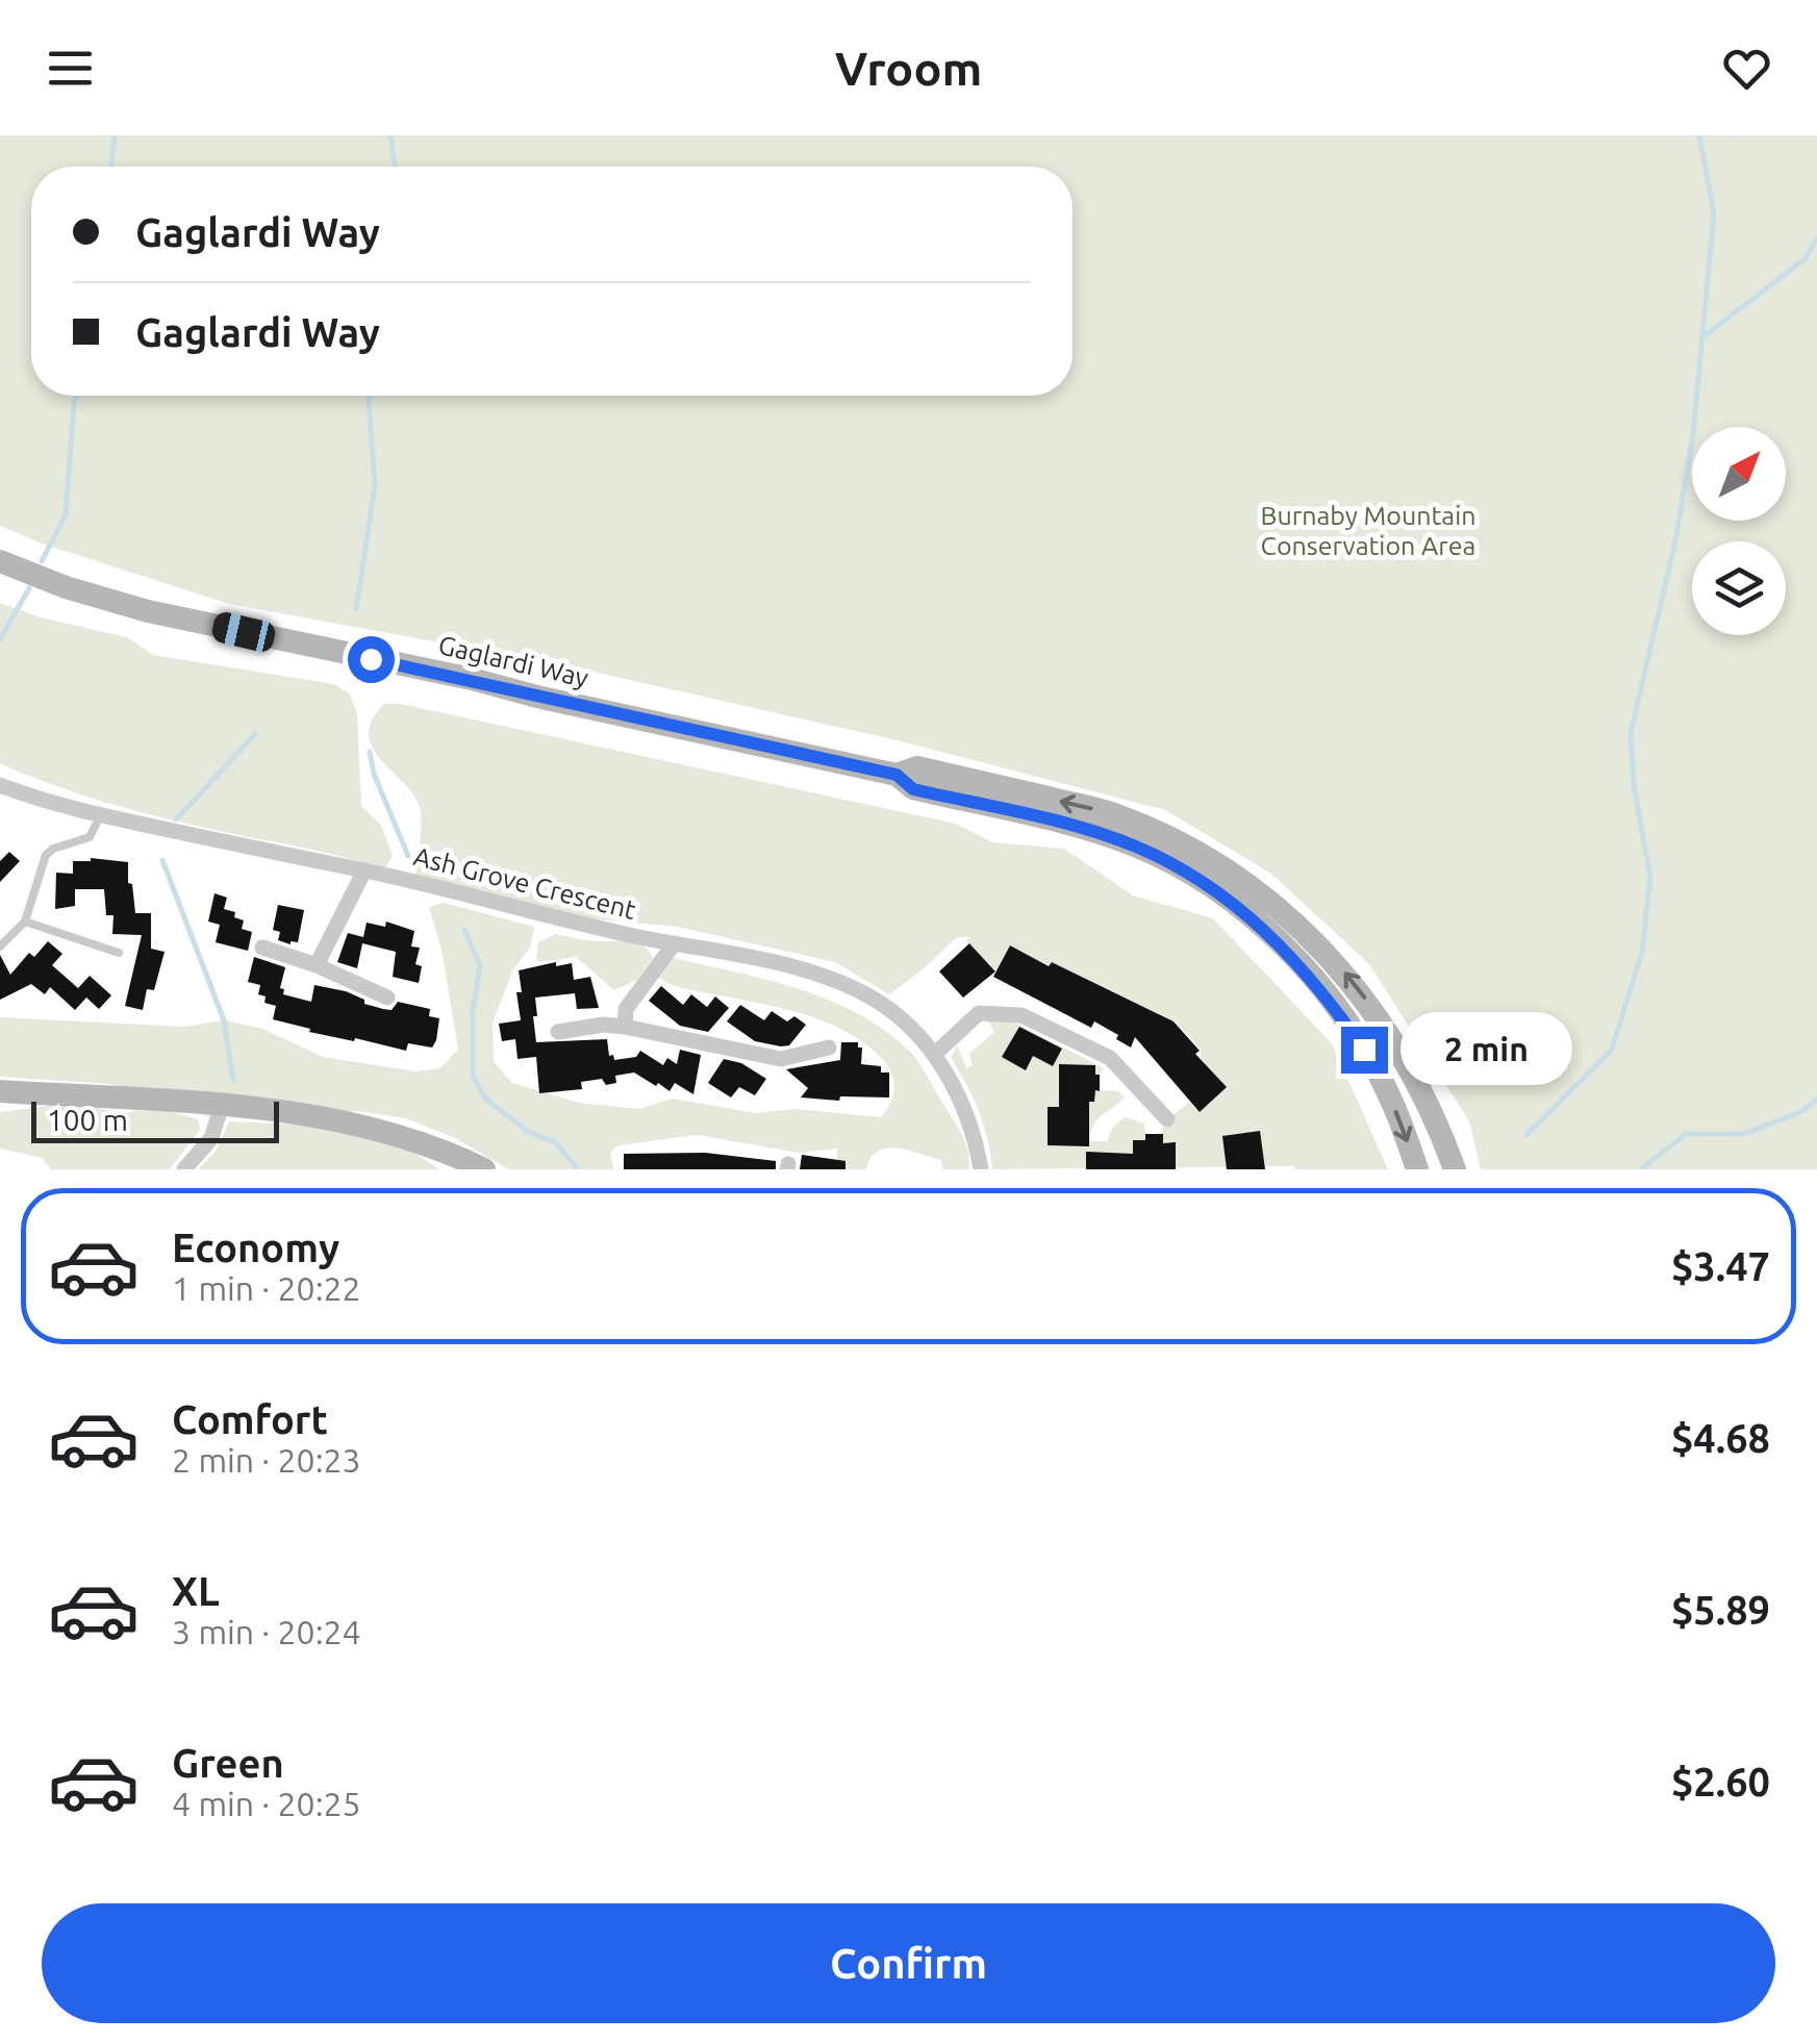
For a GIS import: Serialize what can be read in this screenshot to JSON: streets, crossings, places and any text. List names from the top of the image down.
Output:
{
  "streets": {
    "main road": ["Gaglardi Way"],
    "street": ["Ash Grove Crescent"]
  },
  "parks": ["Burnaby Mountain Conservation Area"],
  "scale_bar": "100 m",
  "north": "top right",
  "page": {
    "header": "Vroom",
    "banner": ["Gaglardi Way", "Gaglardi Way"],
    "bubble": "2 min",
    "scale": "100 m",
    "list": [
      {
        "name": "Economy",
        "note": "1 min · 20:22",
        "value": "$3.47"
      },
      {
        "name": "Comfort",
        "note": "2 min · 20:23",
        "value": "$4.68"
      },
      {
        "name": "XL",
        "note": "3 min · 20:24",
        "value": "$5.89"
      },
      {
        "name": "Green",
        "note": "4 min · 20:25",
        "value": "$2.60"
      }
    ],
    "buttons": "Confirm"
  }
}
